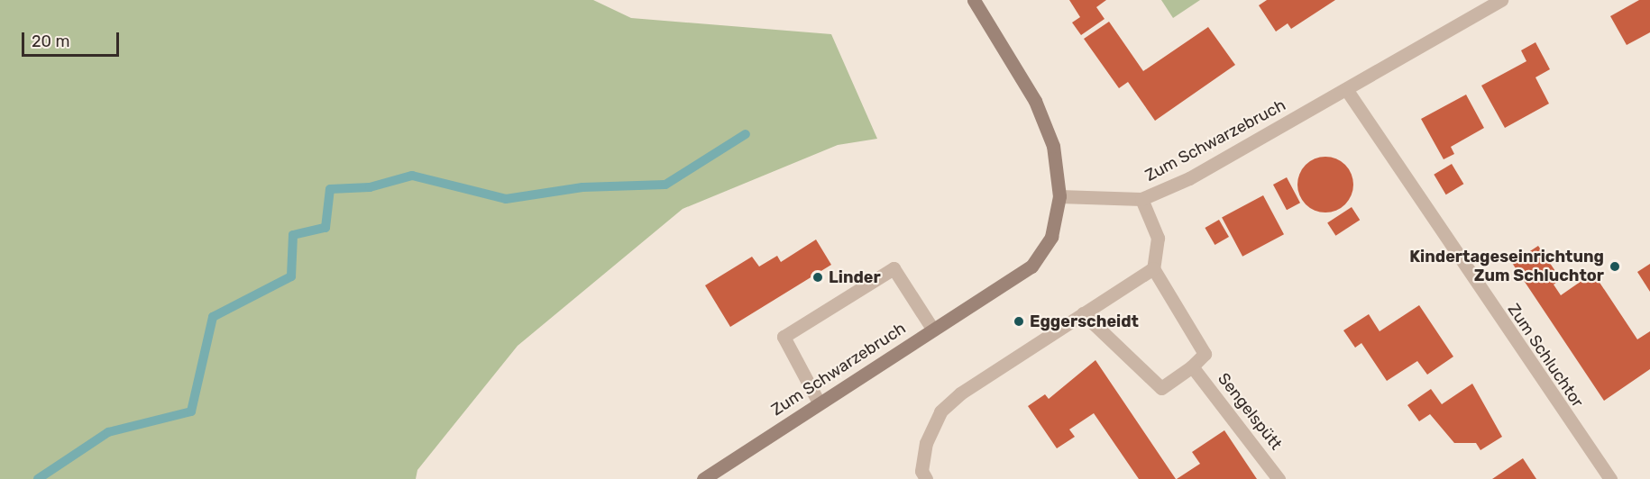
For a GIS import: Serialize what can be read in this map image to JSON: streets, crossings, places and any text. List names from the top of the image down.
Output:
{
  "streets": {
    "street": ["Zum Schwarzebruch", "Zum Schluchtor", "Sengelspütt"]
  },
  "crossings": [
    ["Zum Schwarzebruch", "Zum Schluchtor"]
  ],
  "places": ["Kindertageseinrichtung Zum Schluchtor", "Linder", "Eggerscheidt"],
  "scale_bar": "20 m"
}
